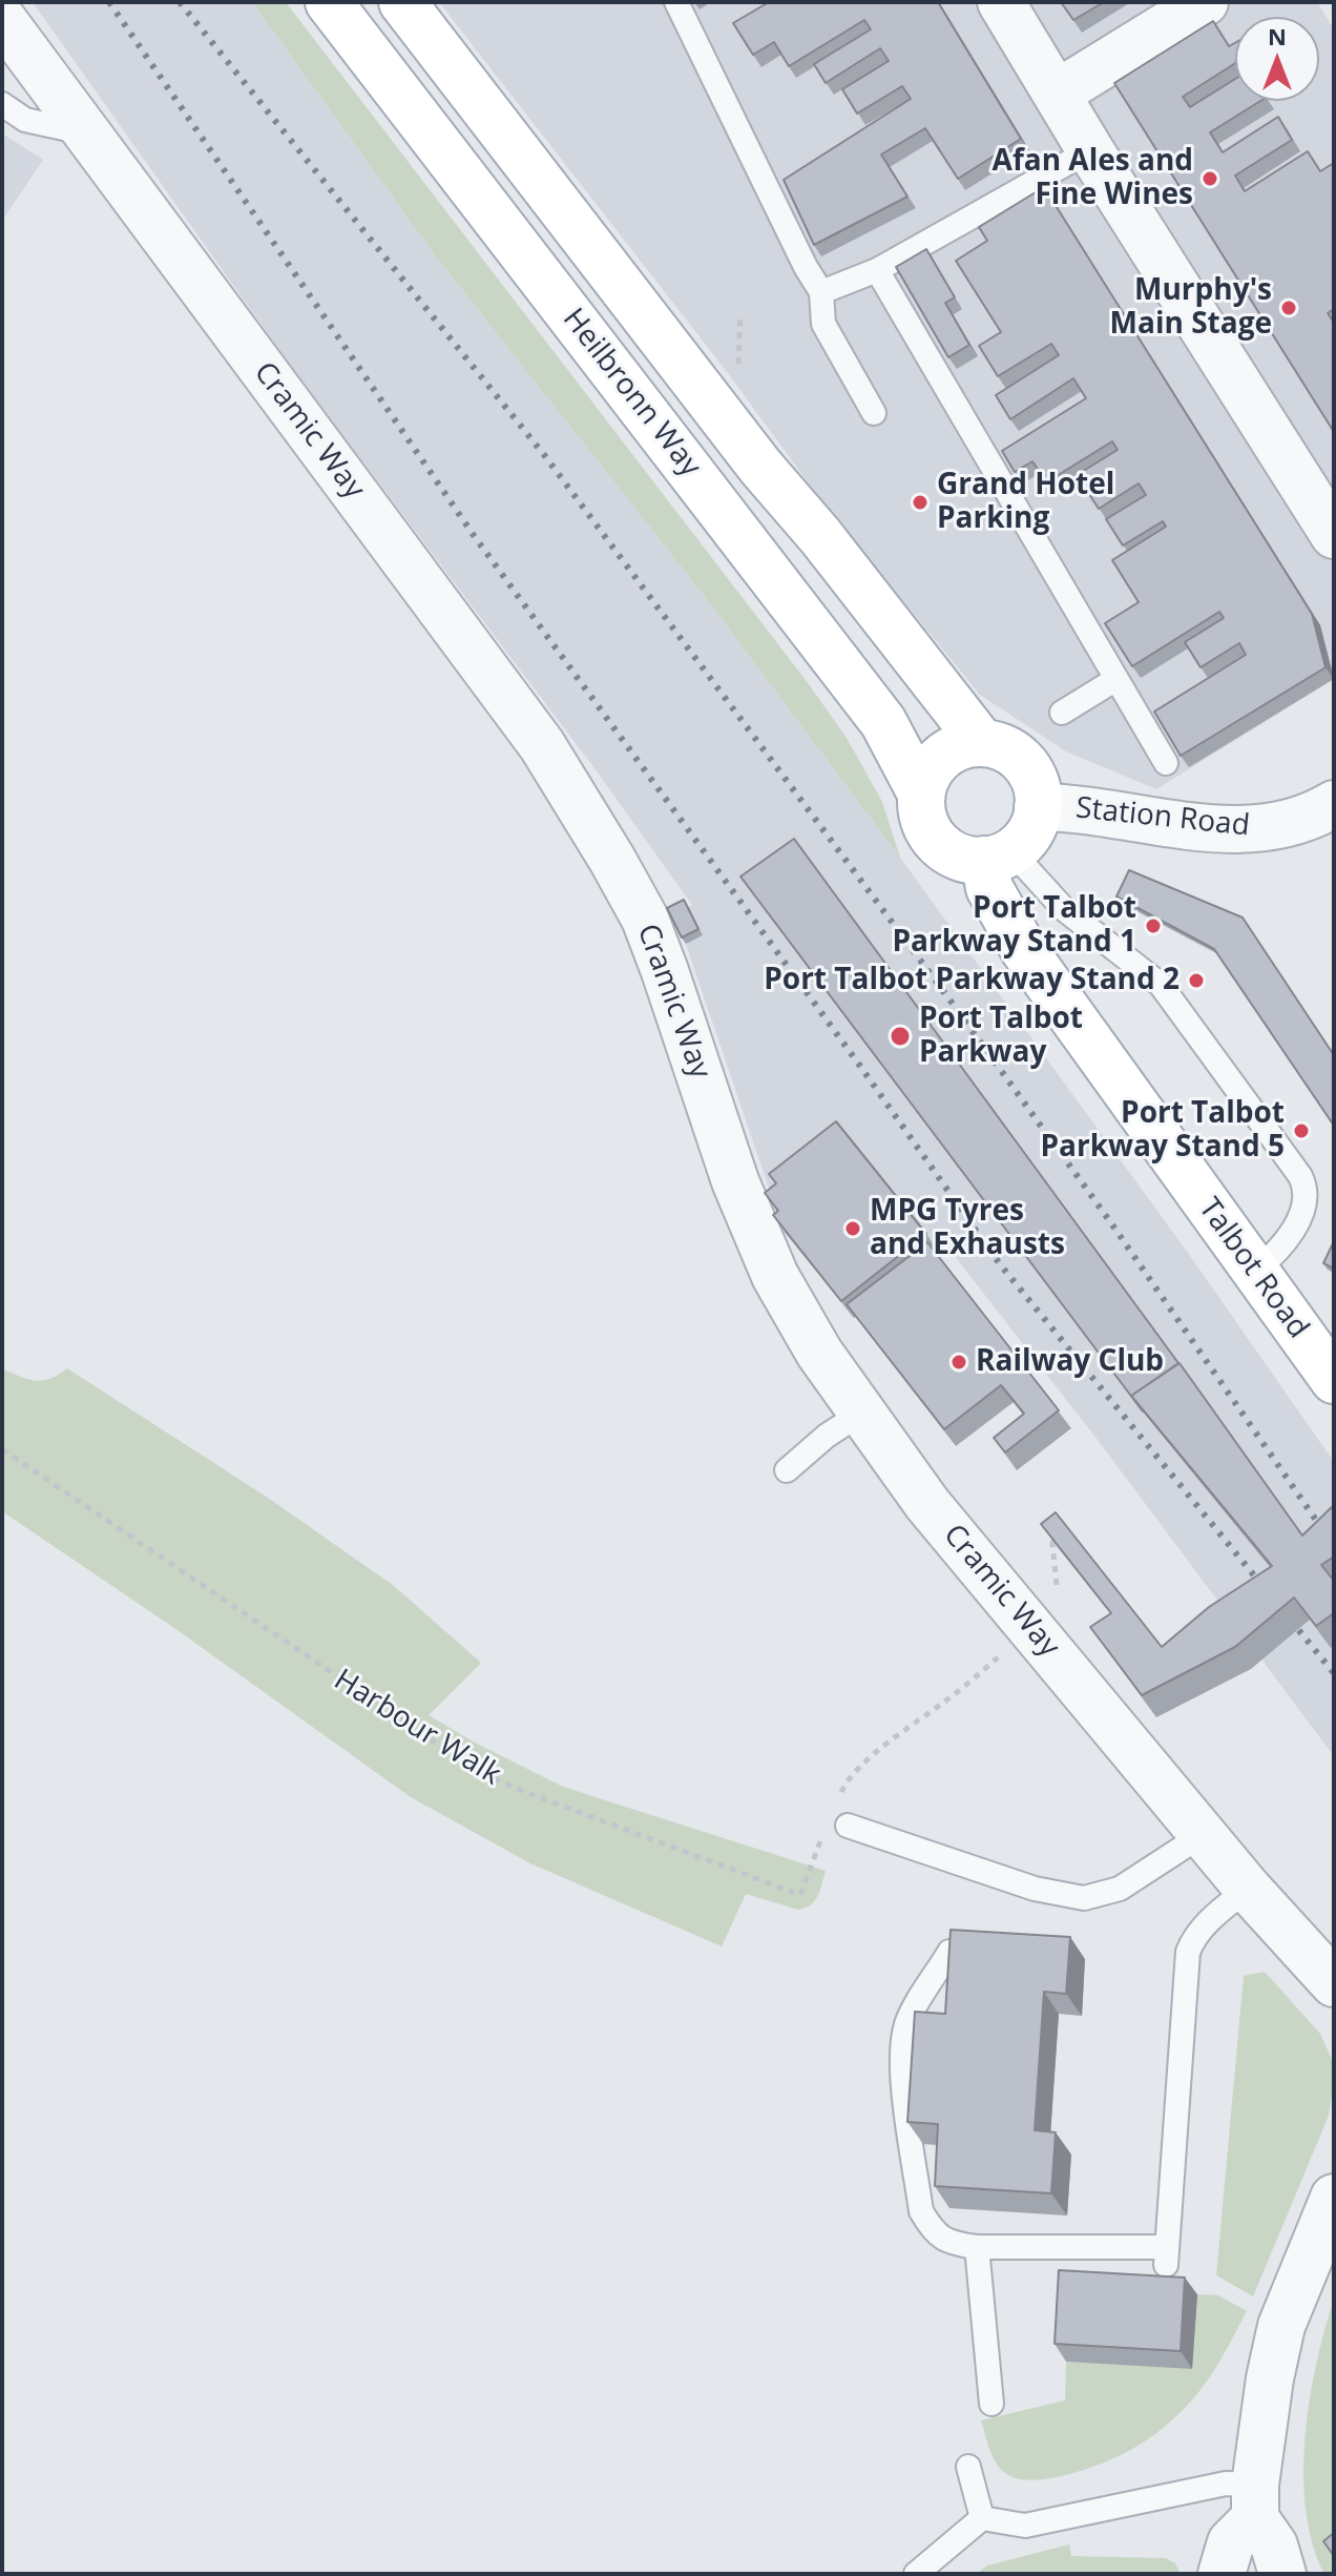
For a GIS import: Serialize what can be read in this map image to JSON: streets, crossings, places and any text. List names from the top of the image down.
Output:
{
  "streets": {
    "main road": ["Heilbronn Way", "Talbot Road"],
    "street": ["Cramic Way", "Station Road"],
    "path": ["Harbour Walk"]
  },
  "crossings": [
    ["Heilbronn Way", "Station Road"],
    ["Heilbronn Way", "Talbot Road"],
    ["Station Road", "Talbot Road"]
  ],
  "places": [
    "Afan Ales and Fine Wines",
    "Murphy's Main Stage",
    "Grand Hotel Parking",
    "Port Talbot Parkway Stand 1",
    "Port Talbot Parkway Stand 2",
    "Port Talbot Parkway",
    "Port Talbot Parkway Stand 5",
    "MPG Tyres and Exhausts",
    "Railway Club"
  ],
  "north": "top"
}
